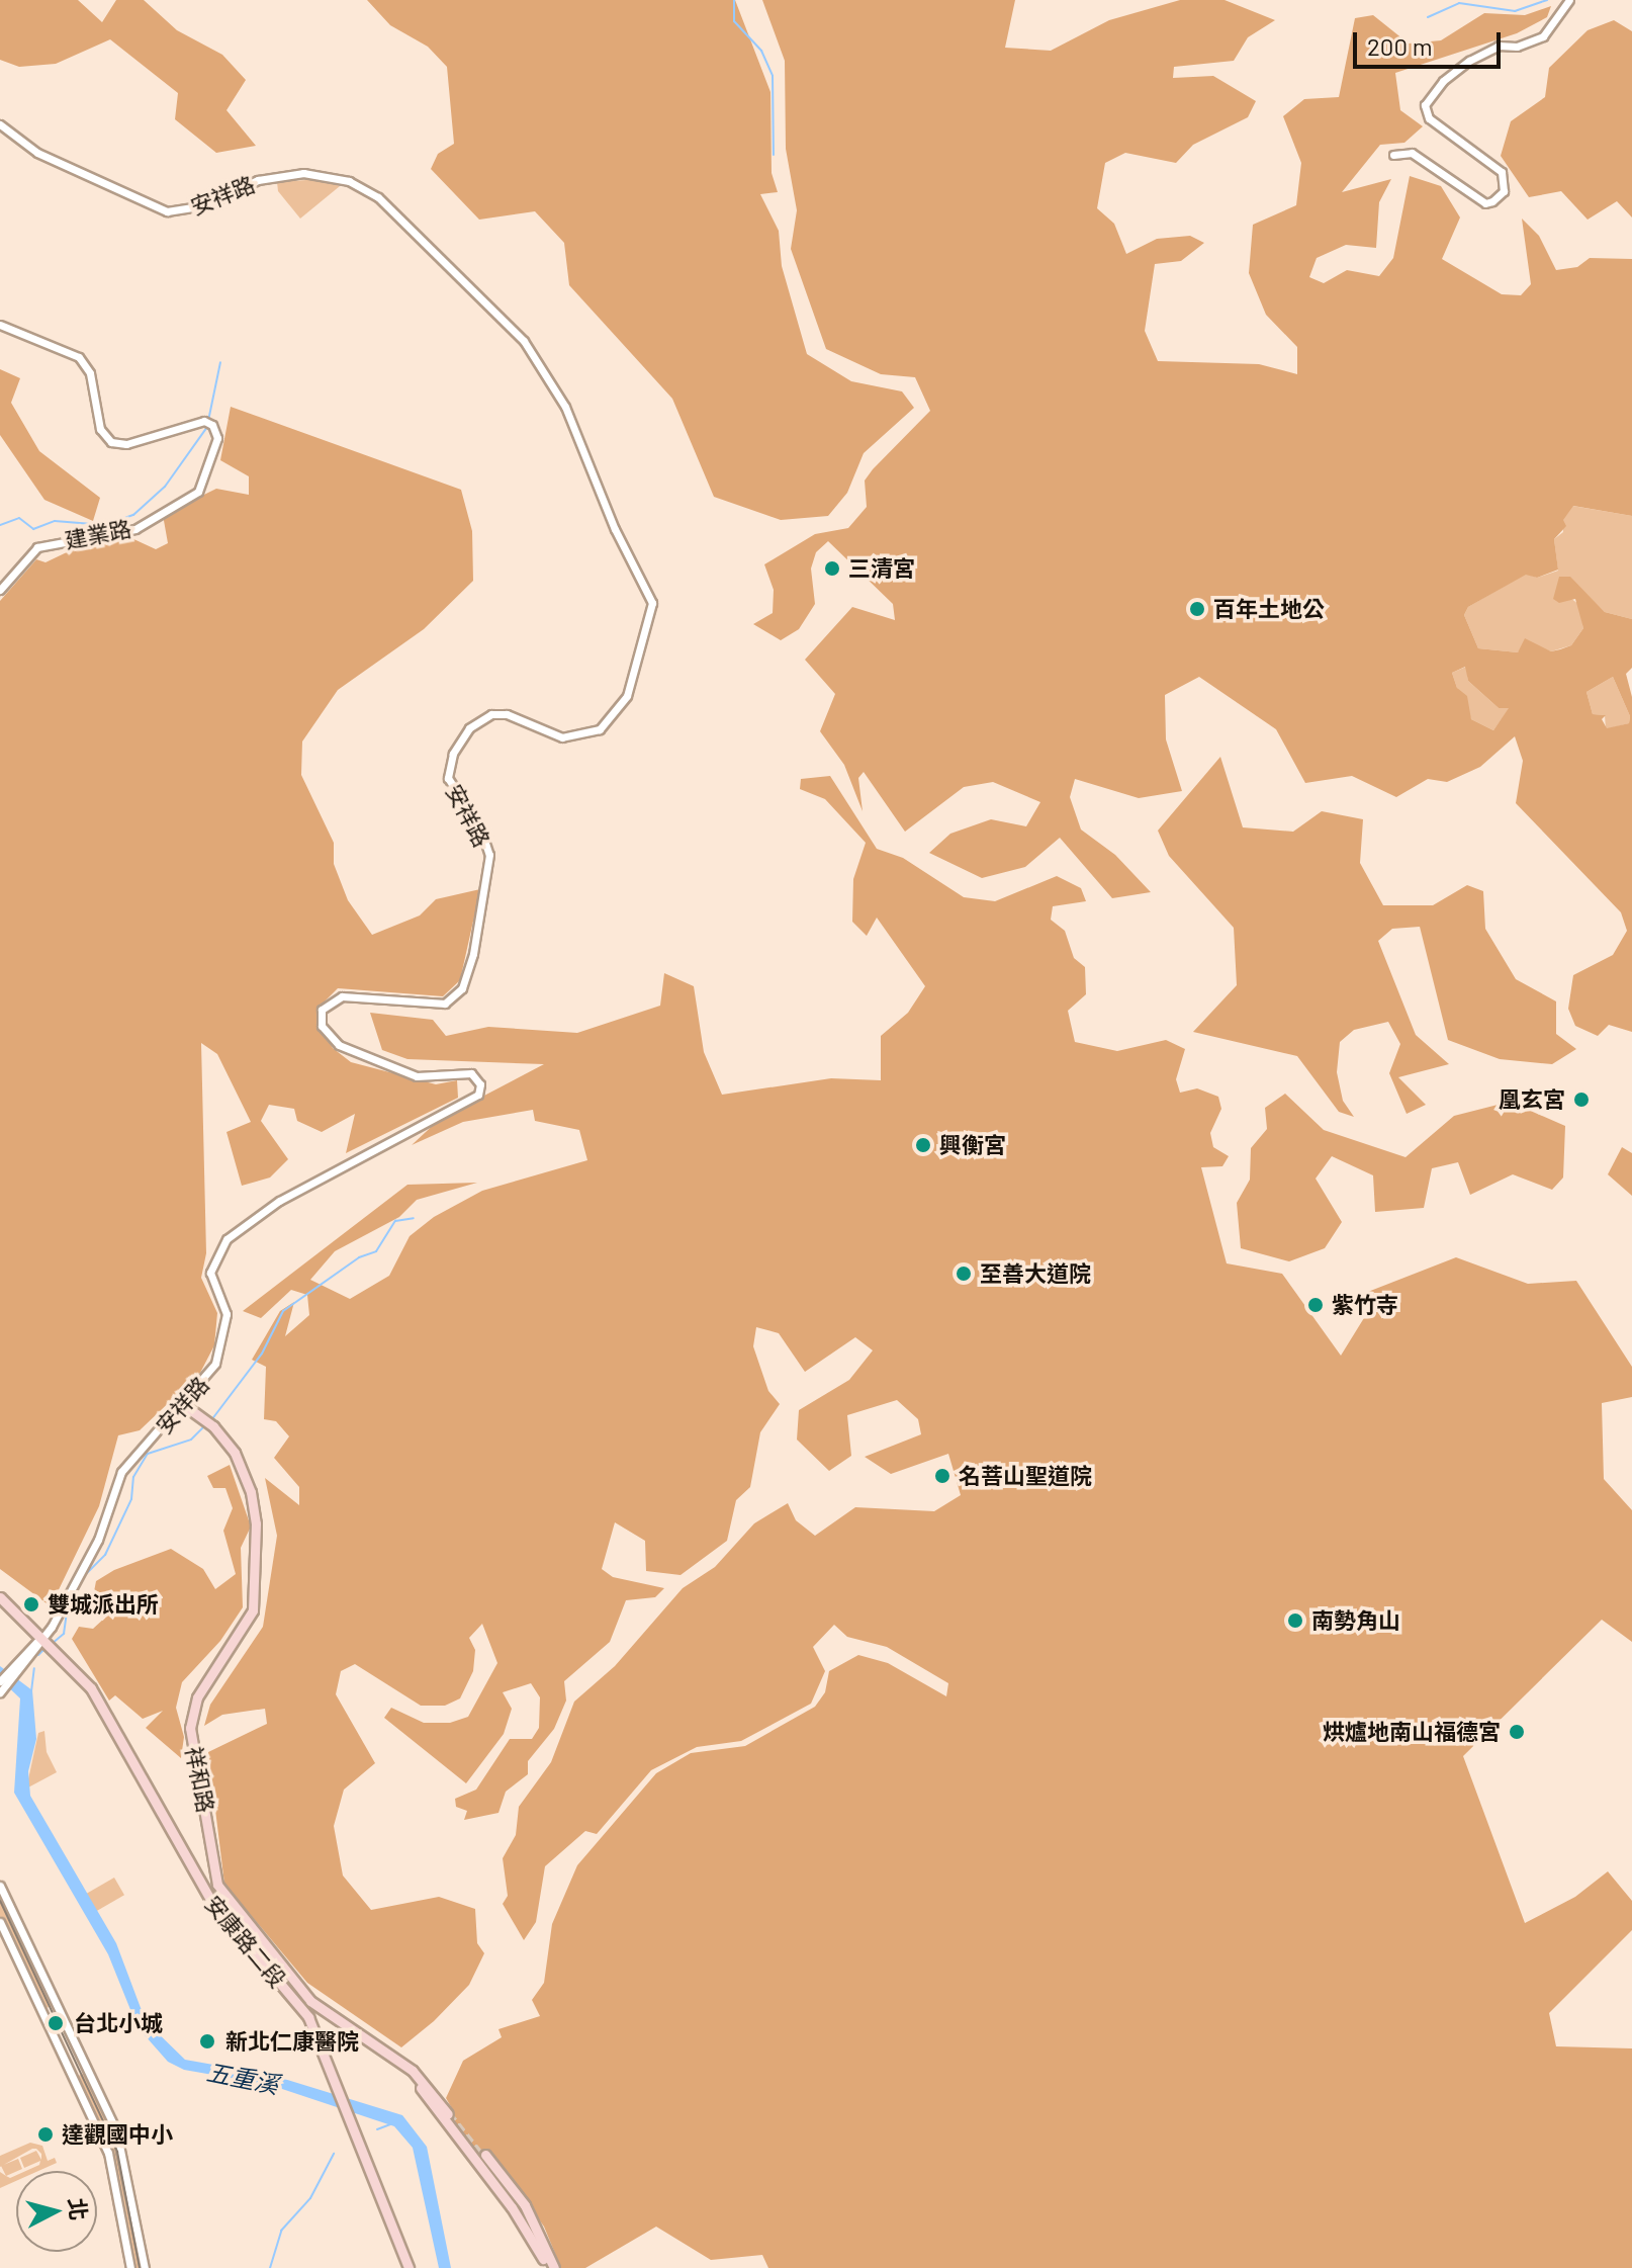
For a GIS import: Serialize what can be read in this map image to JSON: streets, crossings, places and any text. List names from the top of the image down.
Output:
{
  "streets": {
    "main road": ["祥和路", "安康路二段"],
    "street": ["安祥路", "建業路"]
  },
  "crossings": [
    ["安祥路", "祥和路"],
    ["安祥路", "安康路二段"]
  ],
  "water": ["五重溪"],
  "places": [
    "三清宮",
    "百年土地公",
    "凰玄宮",
    "興衡宮",
    "至善大道院",
    "紫竹寺",
    "名菩山聖道院",
    "雙城派出所",
    "南勢角山",
    "烘爐地南山福德宮",
    "台北小城",
    "新北仁康醫院",
    "達觀國中小"
  ],
  "scale_bar": "200 m",
  "north": "right"
}
